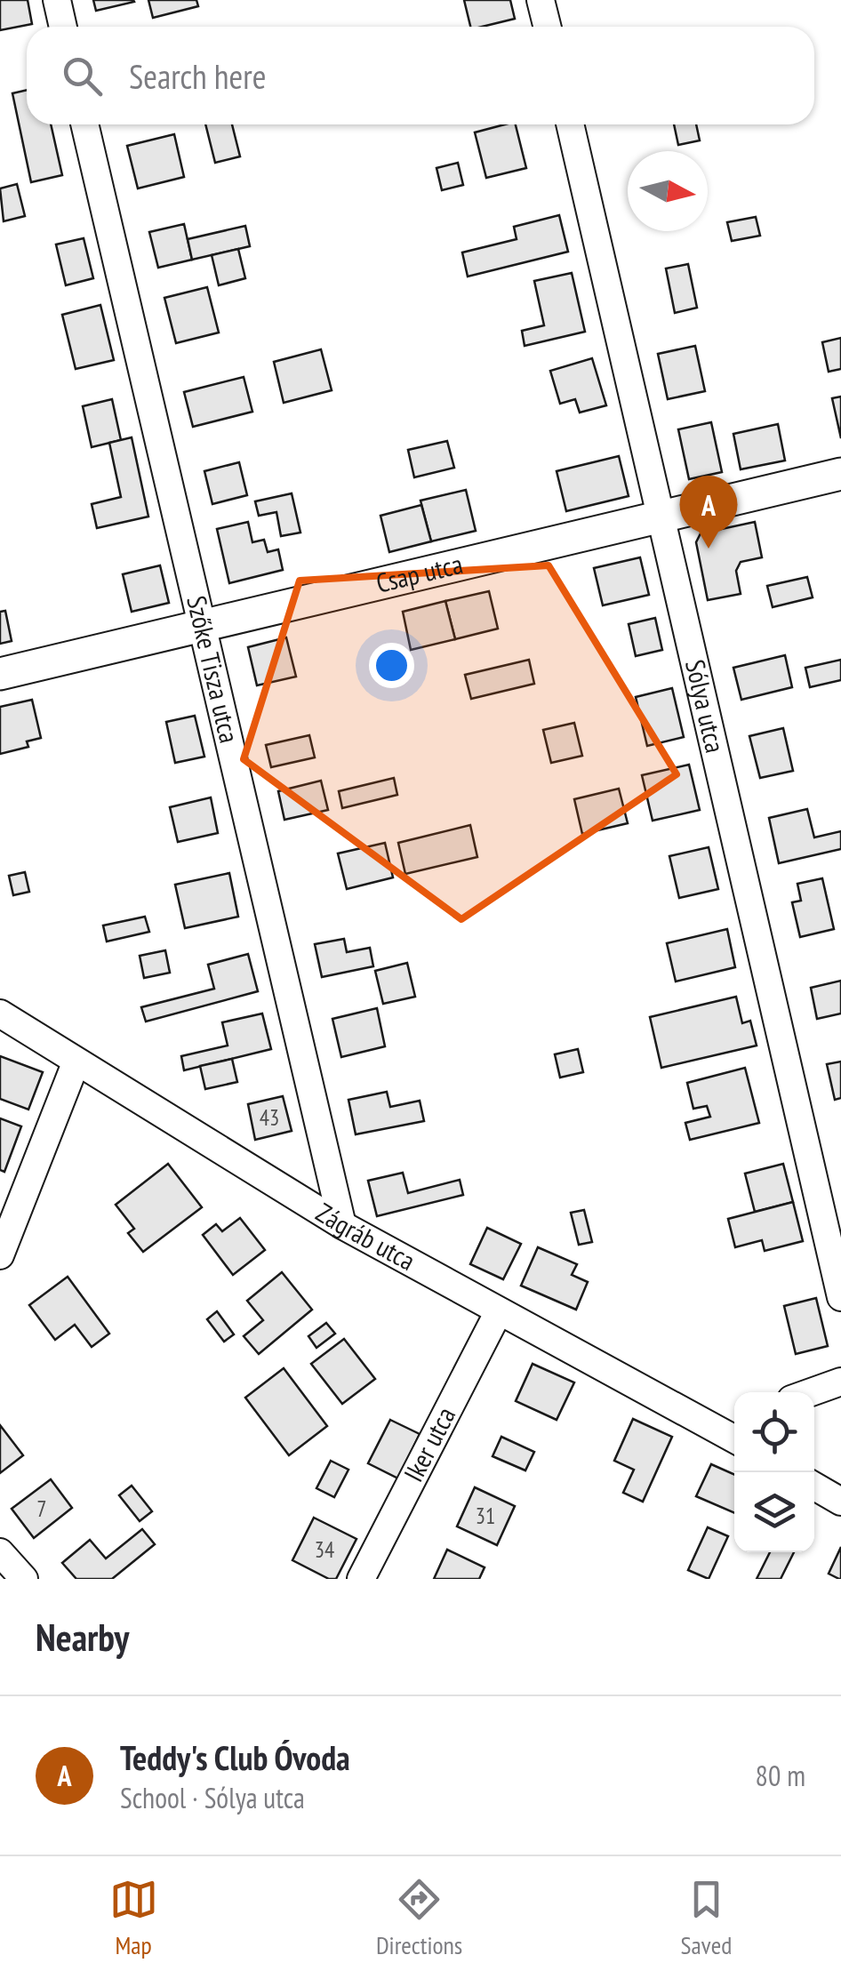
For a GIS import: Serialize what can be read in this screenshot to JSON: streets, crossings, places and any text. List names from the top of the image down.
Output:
{
  "streets": {
    "street": [
      "Csap utca",
      "Szőke Tisza utca",
      "Sólya utca",
      "Zágráb utca",
      "Iker utca"
    ]
  },
  "crossings": [
    ["Csap utca", "Szőke Tisza utca"],
    ["Csap utca", "Sólya utca"],
    ["Szőke Tisza utca", "Zágráb utca"],
    ["Zágráb utca", "Iker utca"]
  ],
  "house_numbers": [
    "43",
    "7",
    "31",
    "34"
  ],
  "north": "right",
  "page": {
    "search": "Search here",
    "pins": "A",
    "heading": "Nearby",
    "list": [
      {
        "mark": "A",
        "name": "Teddy's Club Óvoda",
        "note": "School · Sólya utca",
        "value": "80 m"
      }
    ],
    "nav": ["Map", "Directions", "Saved"]
  }
}
